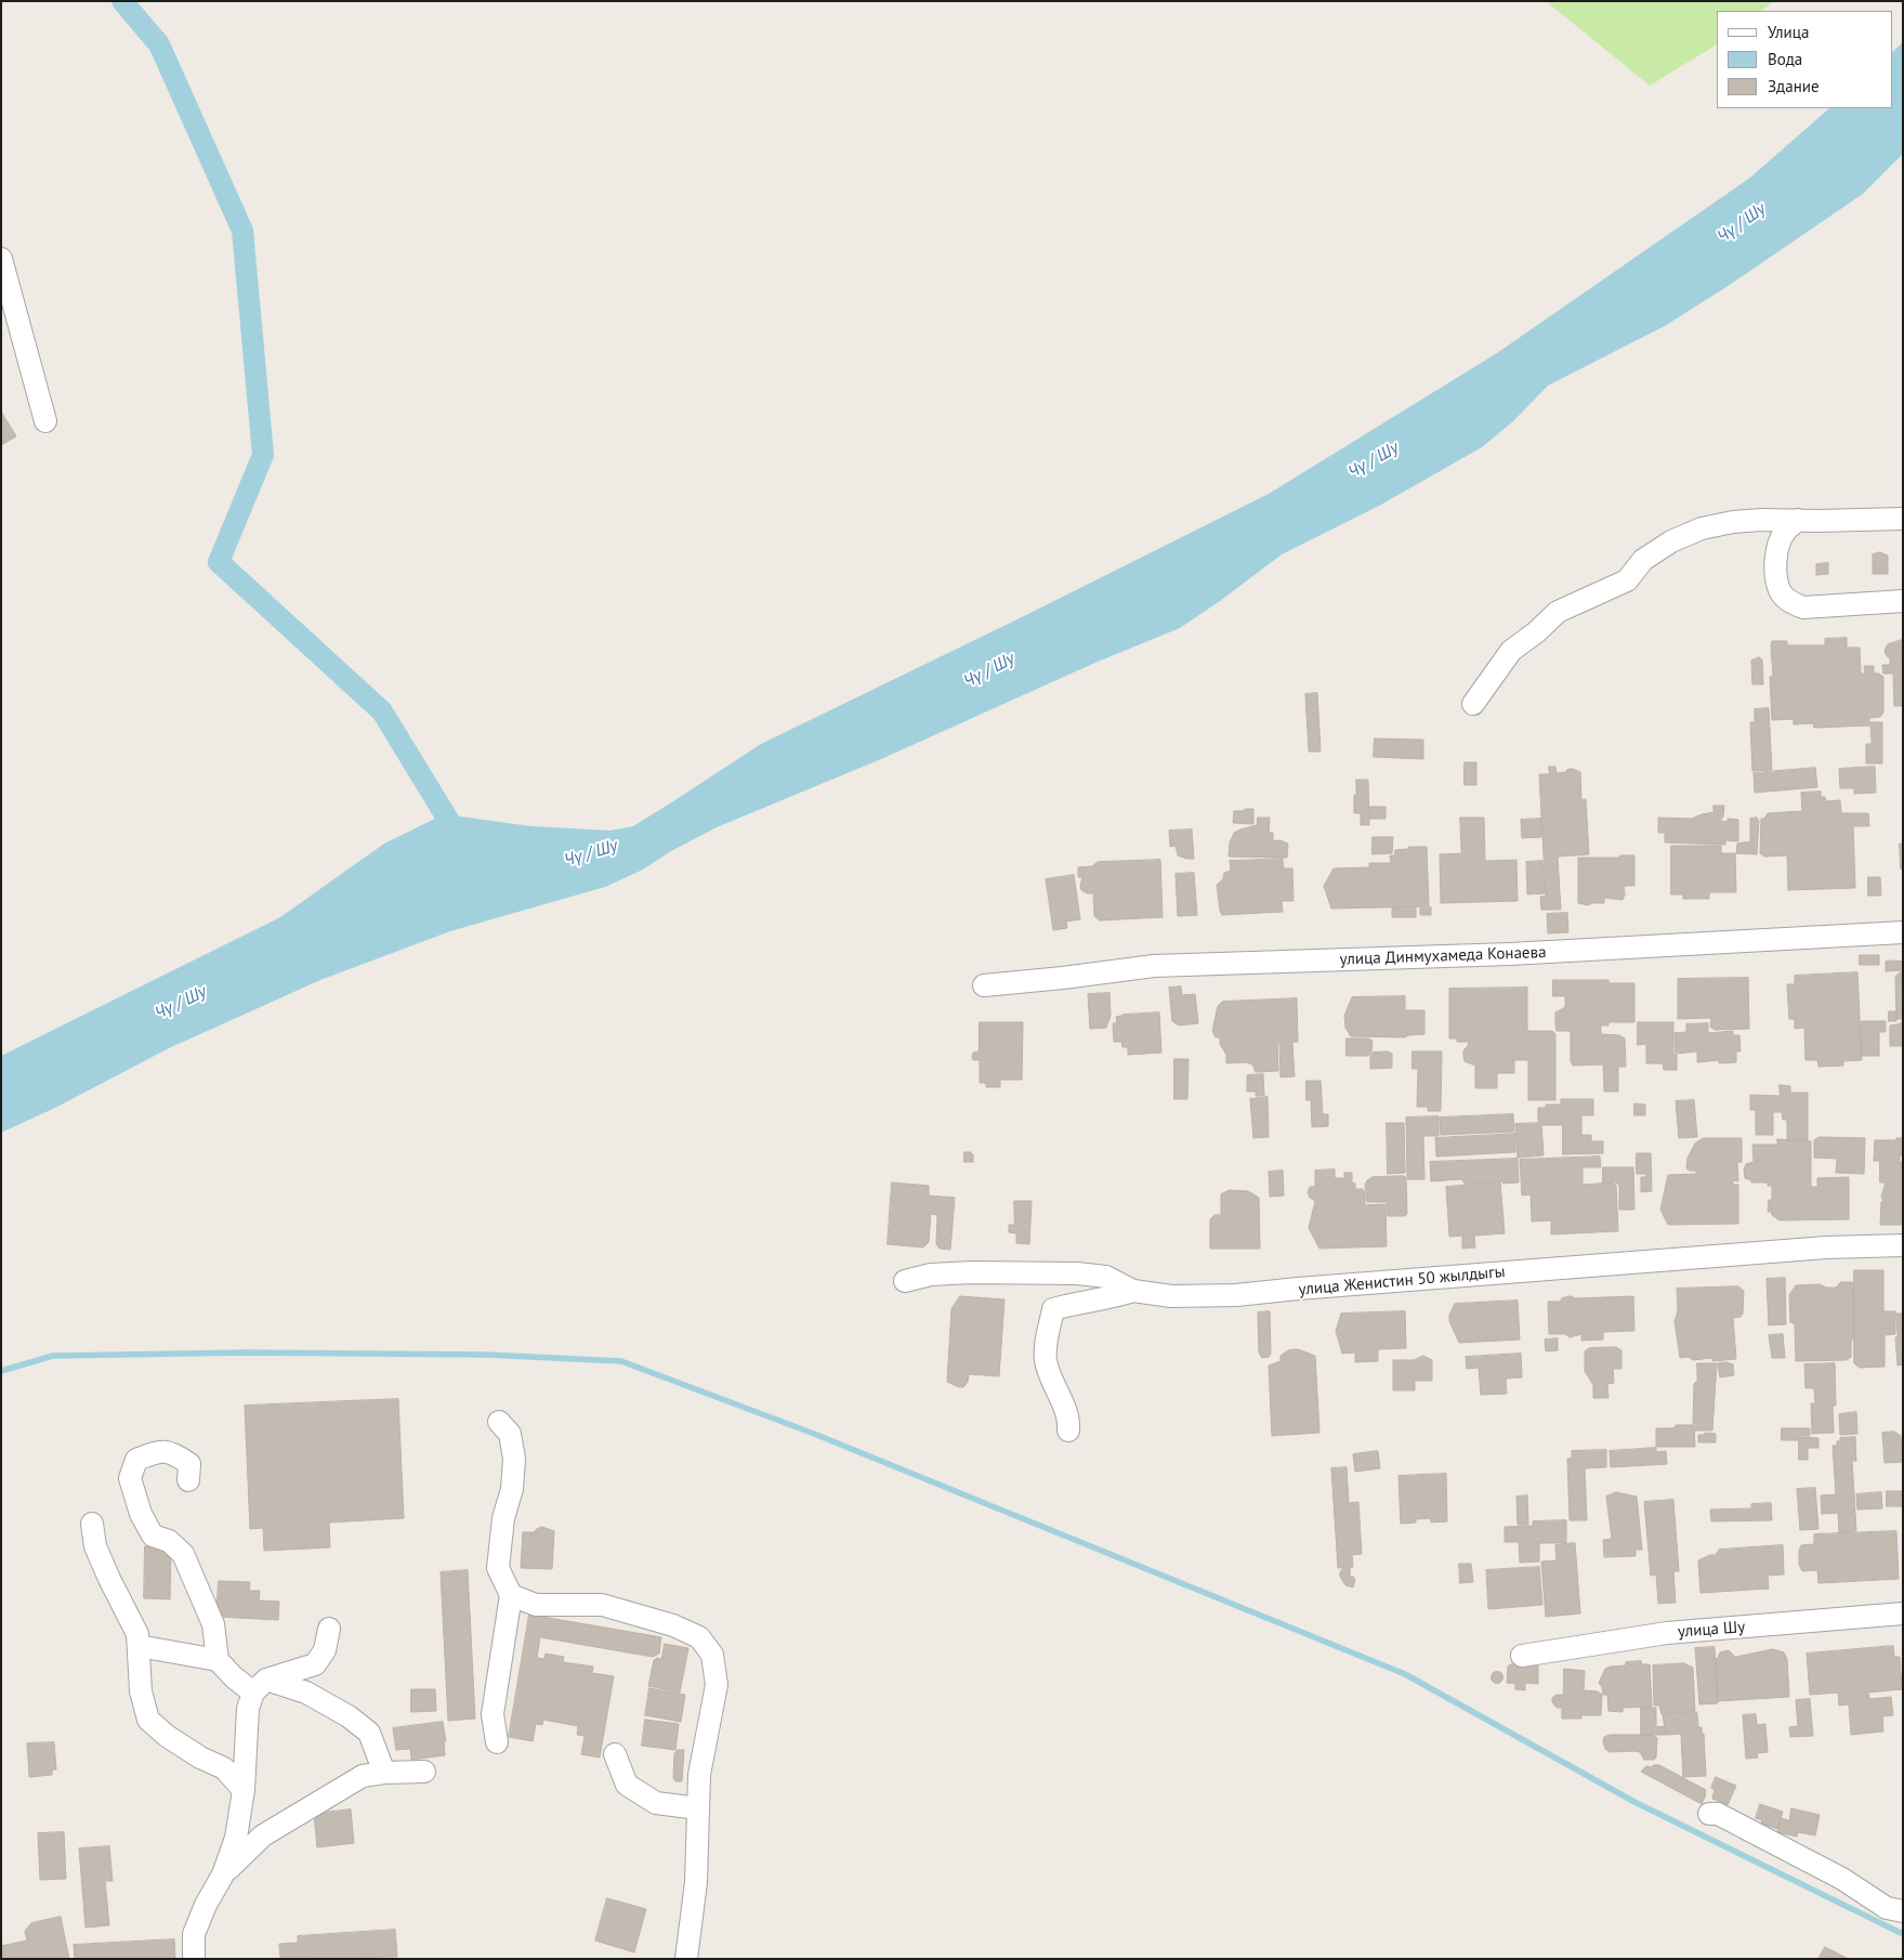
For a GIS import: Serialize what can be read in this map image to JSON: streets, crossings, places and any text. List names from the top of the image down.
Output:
{
  "streets": {
    "street": ["улица Динмухамеда Конаева", "улица Женистин 50 жылдыгы", "улица Шу"]
  },
  "water": ["Чү / Шу"],
  "legend": ["Улица", "Вода", "Здание"]
}
